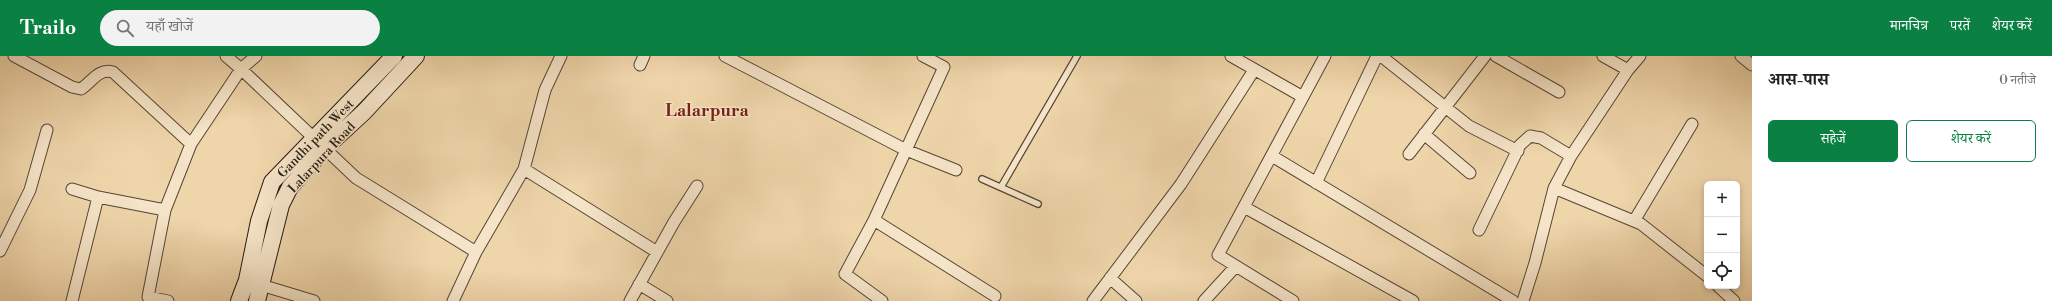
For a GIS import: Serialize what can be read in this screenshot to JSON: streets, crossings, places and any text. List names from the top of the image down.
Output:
{
  "streets": {
    "street": ["Gandhi path West", "Lalarpura Road"]
  },
  "districts": ["Lalarpura"],
  "page": {
    "header": "Trailo",
    "search": "यहाँ खोजें",
    "nav": ["मानचित्र", "परतें", "शेयर करें"],
    "heading": ["आस-पास", "0 नतीजे"],
    "buttons": ["सहेजें", "शेयर करें"],
    "map_buttons": ["+", "−"]
  }
}
